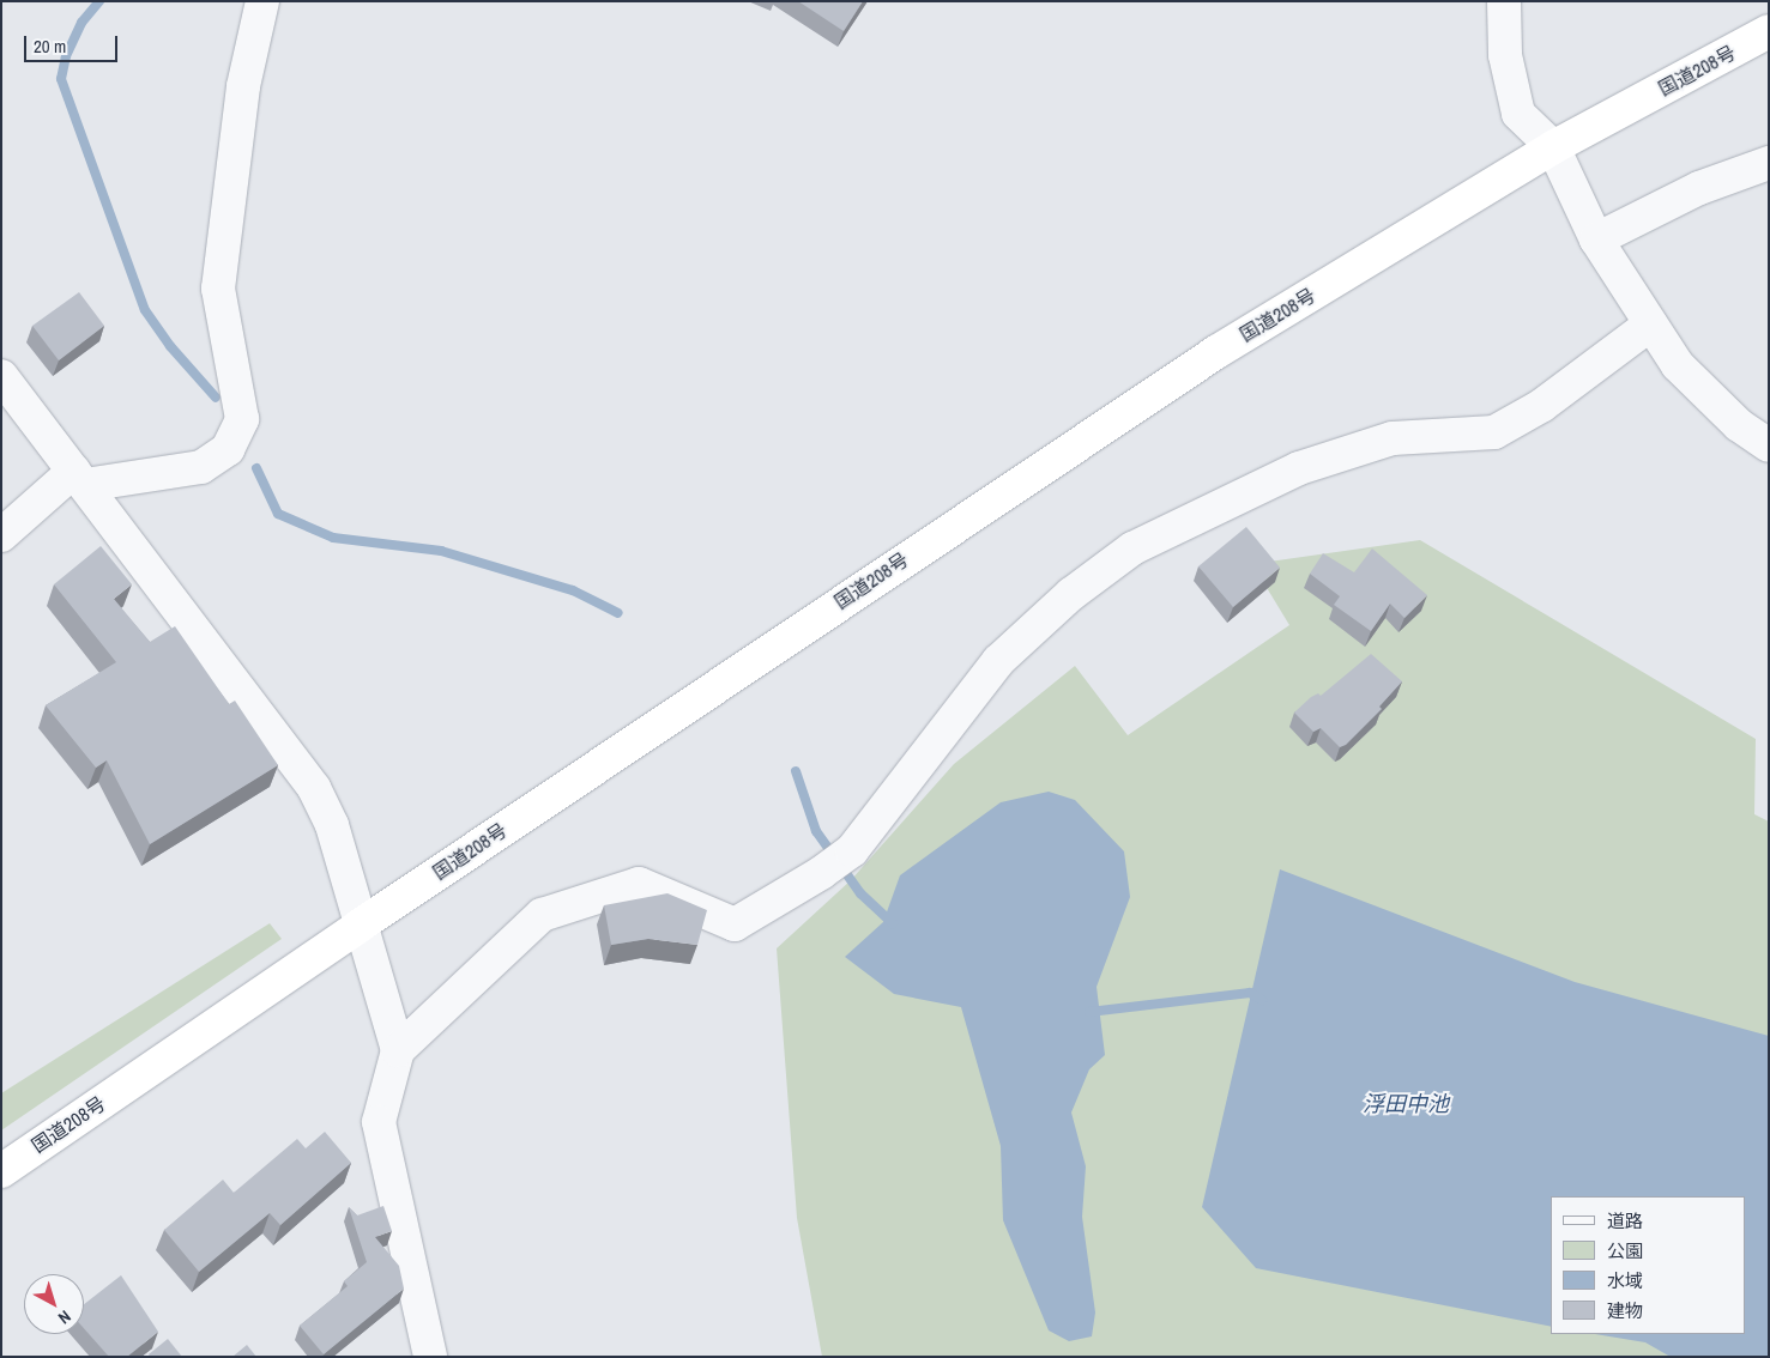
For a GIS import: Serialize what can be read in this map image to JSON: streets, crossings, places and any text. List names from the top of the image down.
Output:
{
  "streets": {
    "highway": ["国道208号"]
  },
  "water": ["浮田中池"],
  "legend": [
    "道路",
    "公園",
    "水域",
    "建物"
  ],
  "scale_bar": "20 m",
  "north": "bottom right"
}
